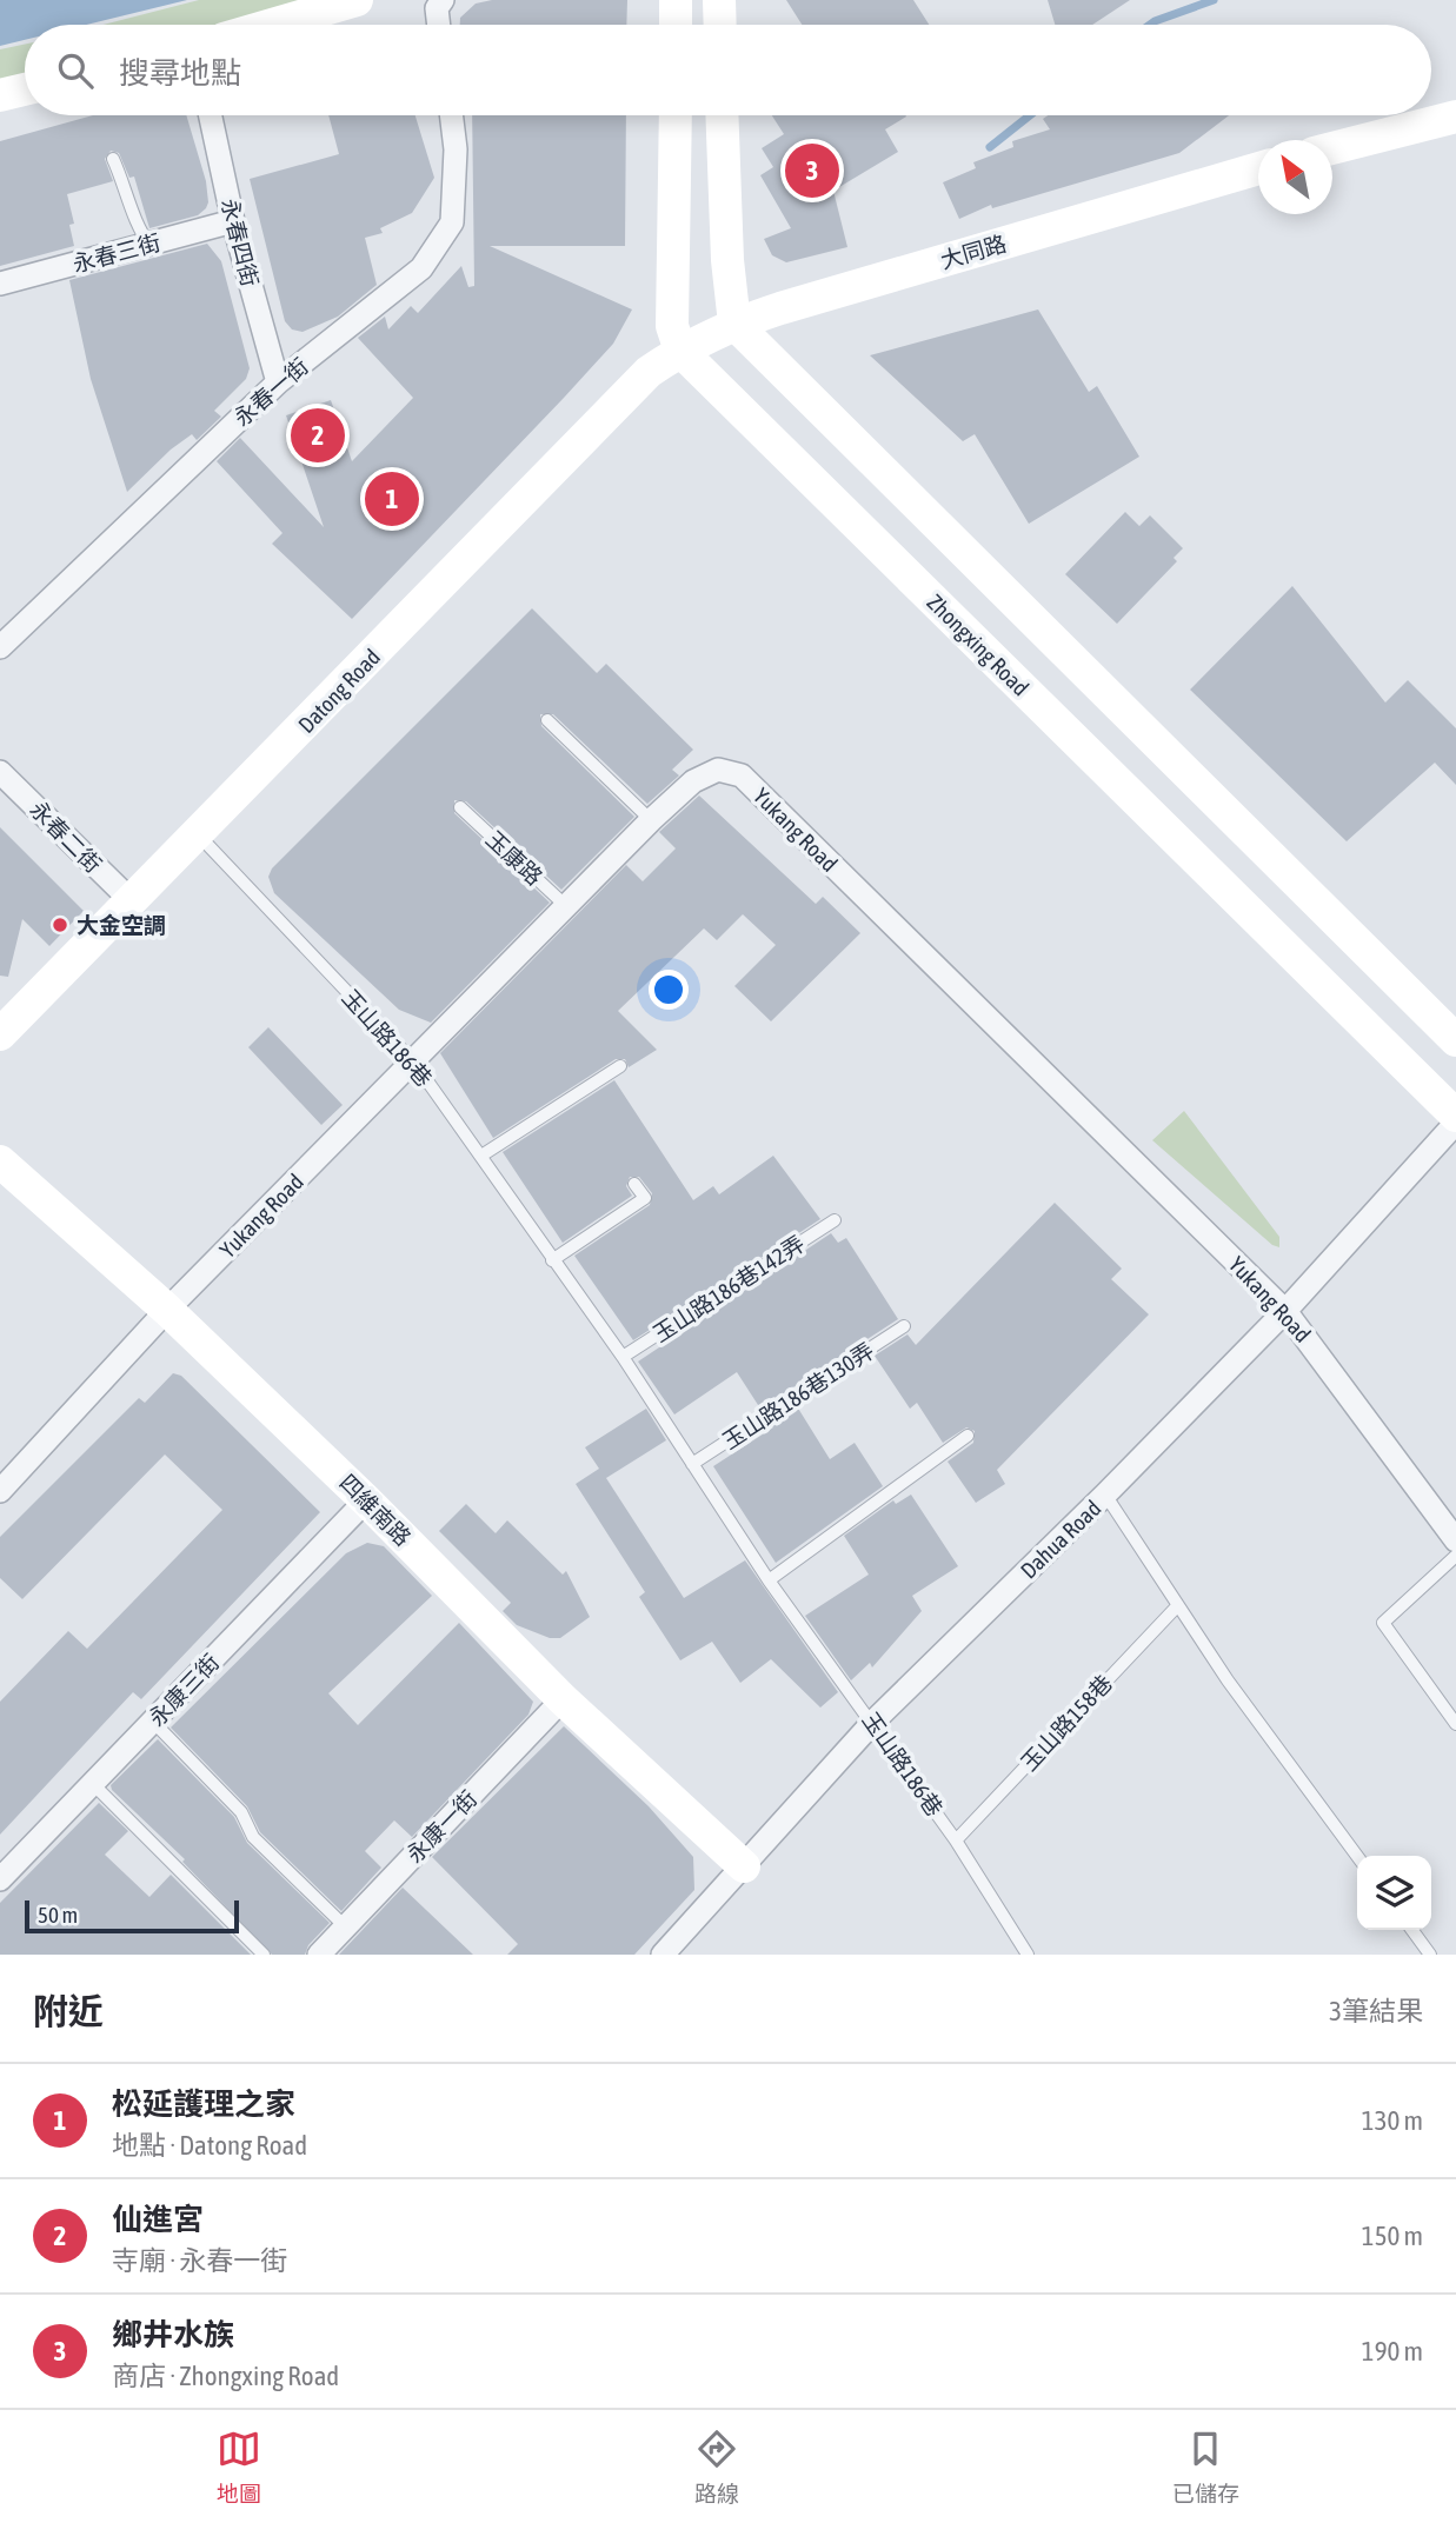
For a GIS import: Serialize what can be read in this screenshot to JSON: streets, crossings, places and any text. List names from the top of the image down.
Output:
{
  "streets": {
    "street": [
      "永春四街",
      "大同路",
      "永春三街",
      "永春一街",
      "Zhongxing Road",
      "Datong Road",
      "Yukang Road",
      "永春二街",
      "四維南路",
      "Dahua Road",
      "永康三街",
      "永康一街"
    ],
    "lane": [
      "玉康路",
      "玉山路186巷",
      "玉山路186巷142弄",
      "玉山路186巷130弄",
      "玉山路158巷"
    ]
  },
  "crossings": [
    ["永春四街", "永春三街"],
    ["永春四街", "永春一街"],
    ["大同路", "Zhongxing Road"],
    ["大同路", "Datong Road"],
    ["Zhongxing Road", "Datong Road"],
    ["Datong Road", "永春二街"],
    ["Datong Road", "玉山路186巷"],
    ["Yukang Road", "玉康路"],
    ["Yukang Road", "玉山路186巷"],
    ["Yukang Road", "四維南路"],
    ["Yukang Road", "Dahua Road"],
    ["玉山路186巷", "玉山路186巷142弄"],
    ["玉山路186巷", "玉山路186巷130弄"],
    ["玉山路186巷", "Dahua Road"],
    ["玉山路186巷", "玉山路158巷"],
    ["四維南路", "Dahua Road"],
    ["四維南路", "永康三街"],
    ["四維南路", "永康一街"]
  ],
  "places": ["大金空調"],
  "scale_bar": "50 m",
  "north": "top left",
  "page": {
    "search": "搜尋地點",
    "pins": ["3", "2", "1"],
    "scale": "50 m",
    "heading": ["附近", "3筆結果"],
    "list": [
      {
        "mark": "1",
        "name": "松延護理之家",
        "note": "地點 · Datong Road",
        "value": "130 m"
      },
      {
        "mark": "2",
        "name": "仙進宮",
        "note": "寺廟 · 永春一街",
        "value": "150 m"
      },
      {
        "mark": "3",
        "name": "鄉井水族",
        "note": "商店 · Zhongxing Road",
        "value": "190 m"
      }
    ],
    "nav": ["地圖", "路線", "已儲存"]
  }
}
